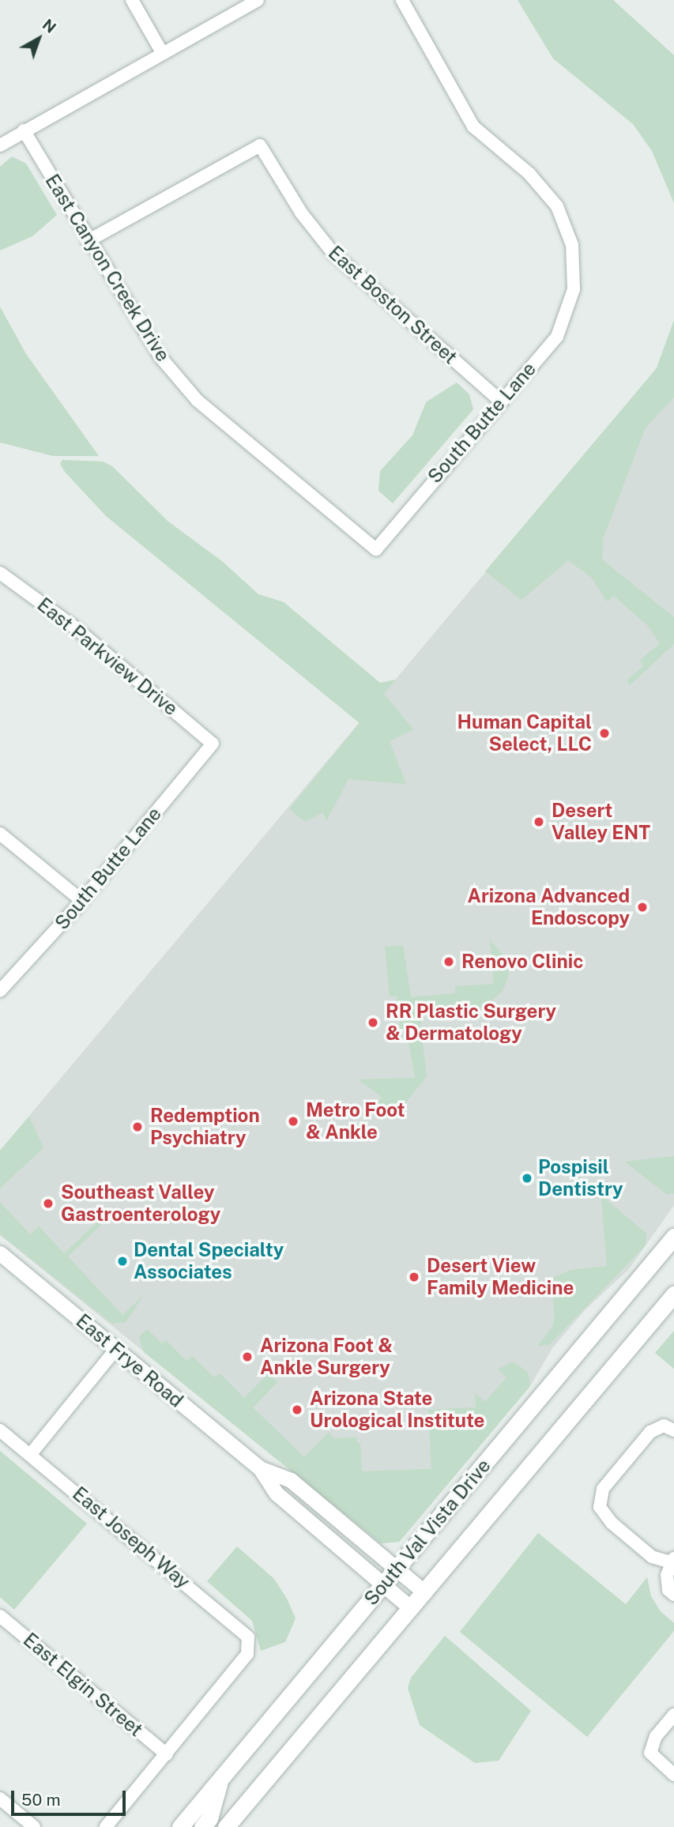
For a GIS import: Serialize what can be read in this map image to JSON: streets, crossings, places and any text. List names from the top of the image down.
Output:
{
  "streets": {
    "main road": ["South Val Vista Drive"],
    "street": [
      "East Canyon Creek Drive",
      "East Boston Street",
      "South Butte Lane",
      "East Parkview Drive",
      "East Frye Road",
      "East Joseph Way",
      "East Elgin Street"
    ]
  },
  "crossings": [
    ["East Canyon Creek Drive", "East Boston Street"],
    ["East Canyon Creek Drive", "South Butte Lane"],
    ["East Boston Street", "South Butte Lane"],
    ["South Butte Lane", "East Parkview Drive"],
    ["East Frye Road", "South Val Vista Drive"],
    ["East Joseph Way", "East Elgin Street"]
  ],
  "places": [
    "Human Capital Select, LLC",
    "Desert Valley ENT",
    "Arizona Advanced Endoscopy",
    "Renovo Clinic",
    "RR Plastic Surgery & Dermatology",
    "Metro Foot & Ankle",
    "Redemption Psychiatry",
    "Pospisil Dentistry",
    "Southeast Valley Gastroenterology",
    "Dental Specialty Associates",
    "Desert View Family Medicine",
    "Arizona Foot & Ankle Surgery",
    "Arizona State Urological Institute"
  ],
  "scale_bar": "50 m",
  "north": "top right"
}
